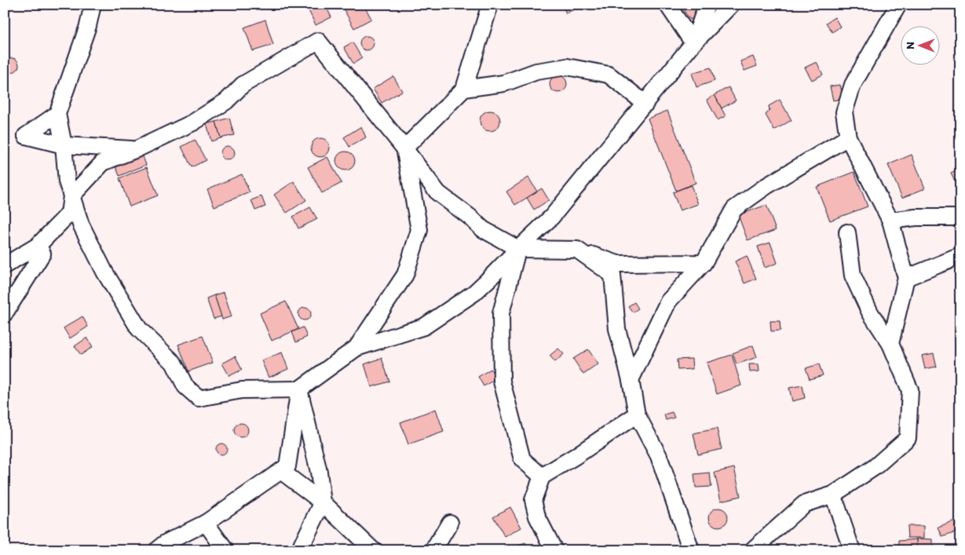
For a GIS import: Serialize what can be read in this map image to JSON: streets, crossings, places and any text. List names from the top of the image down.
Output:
{
  "north": "left"
}
